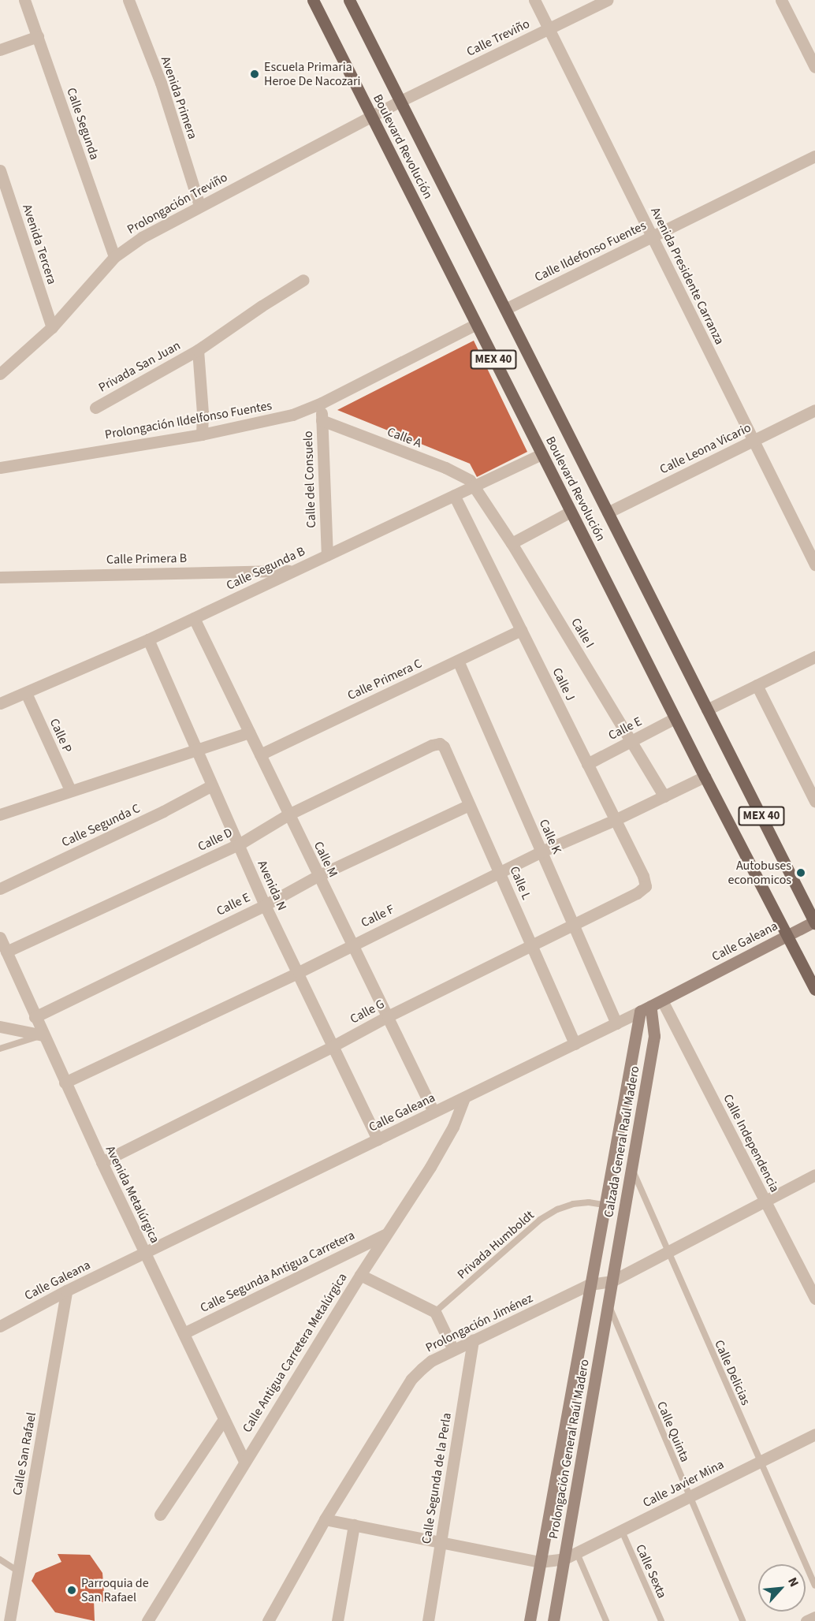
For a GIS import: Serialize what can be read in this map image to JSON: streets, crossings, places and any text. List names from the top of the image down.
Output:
{
  "streets": {
    "main road": [
      "Boulevard Revolución",
      "MEX 40",
      "Calle Galeana",
      "Calzada General Raúl Madero",
      "Prolongación General Raúl Madero"
    ],
    "street": [
      "Calle Treviño",
      "Avenida Primera",
      "Calle Segunda",
      "Prolongación Treviño",
      "Avenida Tercera",
      "Calle Ildefonso Fuentes",
      "Avenida Presidente Carranza",
      "Privada San Juan",
      "Prolongación Ildelfonso Fuentes",
      "Calle A",
      "Calle Leona Vicario",
      "Calle del Consuelo",
      "Calle Primera B",
      "Calle Segunda B",
      "Calle I",
      "Calle Primera C",
      "Calle J",
      "Calle E",
      "Calle P",
      "Calle Segunda C",
      "Calle K",
      "Calle D",
      "Calle M",
      "Calle L",
      "Avenida N",
      "Calle F",
      "Calle G",
      "Calle Independencia",
      "Avenida Metalúrgica",
      "Calle Segunda Antigua Carretera",
      "Prolongación Jiménez",
      "Calle Antigua Carretera Metalúrgica",
      "Calle San Rafael",
      "Calle Segunda de la Perla",
      "Calle Javier Mina"
    ],
    "lane": [
      "Privada Humboldt",
      "Calle Delicias",
      "Calle Quinta",
      "Calle Sexta"
    ]
  },
  "crossings": [
    ["Calle Treviño", "Prolongación Treviño"],
    ["Calle Treviño", "Avenida Presidente Carranza"],
    ["Calle Treviño", "MEX 40"],
    ["Avenida Primera", "Prolongación Treviño"],
    ["Calle Segunda", "Prolongación Treviño"],
    ["Boulevard Revolución", "Prolongación Treviño"],
    ["Boulevard Revolución", "Prolongación Ildelfonso Fuentes"],
    ["Boulevard Revolución", "Calle Segunda B"],
    ["Boulevard Revolución", "Calle E"],
    ["Boulevard Revolución", "Calle F"],
    ["Boulevard Revolución", "Calle Galeana"],
    ["Prolongación Treviño", "Avenida Tercera"],
    ["Prolongación Treviño", "MEX 40"],
    ["Calle Ildefonso Fuentes", "Avenida Presidente Carranza"],
    ["Calle Ildefonso Fuentes", "MEX 40"],
    ["Avenida Presidente Carranza", "Calle Leona Vicario"],
    ["MEX 40", "Calle Leona Vicario"],
    ["MEX 40", "Calle Galeana"],
    ["Prolongación Ildelfonso Fuentes", "Calle del Consuelo"],
    ["Calle A", "Calle del Consuelo"],
    ["Calle A", "Calle Segunda B"],
    ["Calle A", "Calle I"],
    ["Calle del Consuelo", "Calle Segunda B"],
    ["Calle Primera B", "Calle Segunda B"],
    ["Calle Segunda B", "Calle I"],
    ["Calle Segunda B", "Calle J"],
    ["Calle Segunda B", "Calle P"],
    ["Calle Segunda B", "Calle M"],
    ["Calle Segunda B", "Avenida N"],
    ["Calle I", "Calle E"],
    ["Calle I", "Calle F"],
    ["Calle Primera C", "Calle J"],
    ["Calle Primera C", "Calle K"],
    ["Calle Primera C", "Calle M"],
    ["Calle J", "Calle E"],
    ["Calle J", "Calle F"],
    ["Calle J", "Calle G"],
    ["Calle E", "Calle M"],
    ["Calle E", "Calle L"],
    ["Calle E", "Avenida N"],
    ["Calle E", "Avenida Metalúrgica"],
    ["Calle Segunda C", "Avenida N"],
    ["Calle K", "Calle F"],
    ["Calle K", "Calle Galeana"],
    ["Calle K", "Calle G"],
    ["Calle D", "Calle M"],
    ["Calle D", "Calle L"],
    ["Calle D", "Avenida N"],
    ["Calle D", "Avenida Metalúrgica"],
    ["Calle M", "Calle F"],
    ["Calle M", "Calle Galeana"],
    ["Calle M", "Calle G"],
    ["Calle L", "Calle F"],
    ["Calle L", "Calle Galeana"],
    ["Calle L", "Calle G"],
    ["Avenida N", "Calle F"],
    ["Avenida N", "Calle Galeana"],
    ["Avenida N", "Calle G"],
    ["Calle F", "Avenida Metalúrgica"],
    ["Calle Galeana", "Calzada General Raúl Madero"],
    ["Calle Galeana", "Calle Independencia"],
    ["Calle Galeana", "Avenida Metalúrgica"],
    ["Calle Galeana", "Calle Antigua Carretera Metalúrgica"],
    ["Calle Galeana", "Calle San Rafael"],
    ["Calle G", "Avenida Metalúrgica"],
    ["Calzada General Raúl Madero", "Privada Humboldt"],
    ["Calzada General Raúl Madero", "Prolongación Jiménez"],
    ["Calzada General Raúl Madero", "Calle Delicias"],
    ["Calzada General Raúl Madero", "Prolongación General Raúl Madero"],
    ["Calle Independencia", "Prolongación Jiménez"],
    ["Avenida Metalúrgica", "Calle Segunda Antigua Carretera"],
    ["Avenida Metalúrgica", "Calle Antigua Carretera Metalúrgica"],
    ["Calle Segunda Antigua Carretera", "Calle Antigua Carretera Metalúrgica"],
    ["Prolongación Jiménez", "Calle Delicias"],
    ["Prolongación Jiménez", "Prolongación General Raúl Madero"],
    ["Prolongación Jiménez", "Calle Segunda de la Perla"],
    ["Prolongación Jiménez", "Calle Javier Mina"],
    ["Calle Delicias", "Calle Javier Mina"],
    ["Calle Quinta", "Prolongación General Raúl Madero"],
    ["Calle Quinta", "Calle Javier Mina"],
    ["Prolongación General Raúl Madero", "Calle Javier Mina"],
    ["Calle Segunda de la Perla", "Calle Javier Mina"],
    ["Calle Javier Mina", "Calle Sexta"]
  ],
  "places": ["Escuela Primaria Heroe De Nacozari", "Autobuses economicos", "Parroquia de San Rafael"],
  "north": "top right"
}
